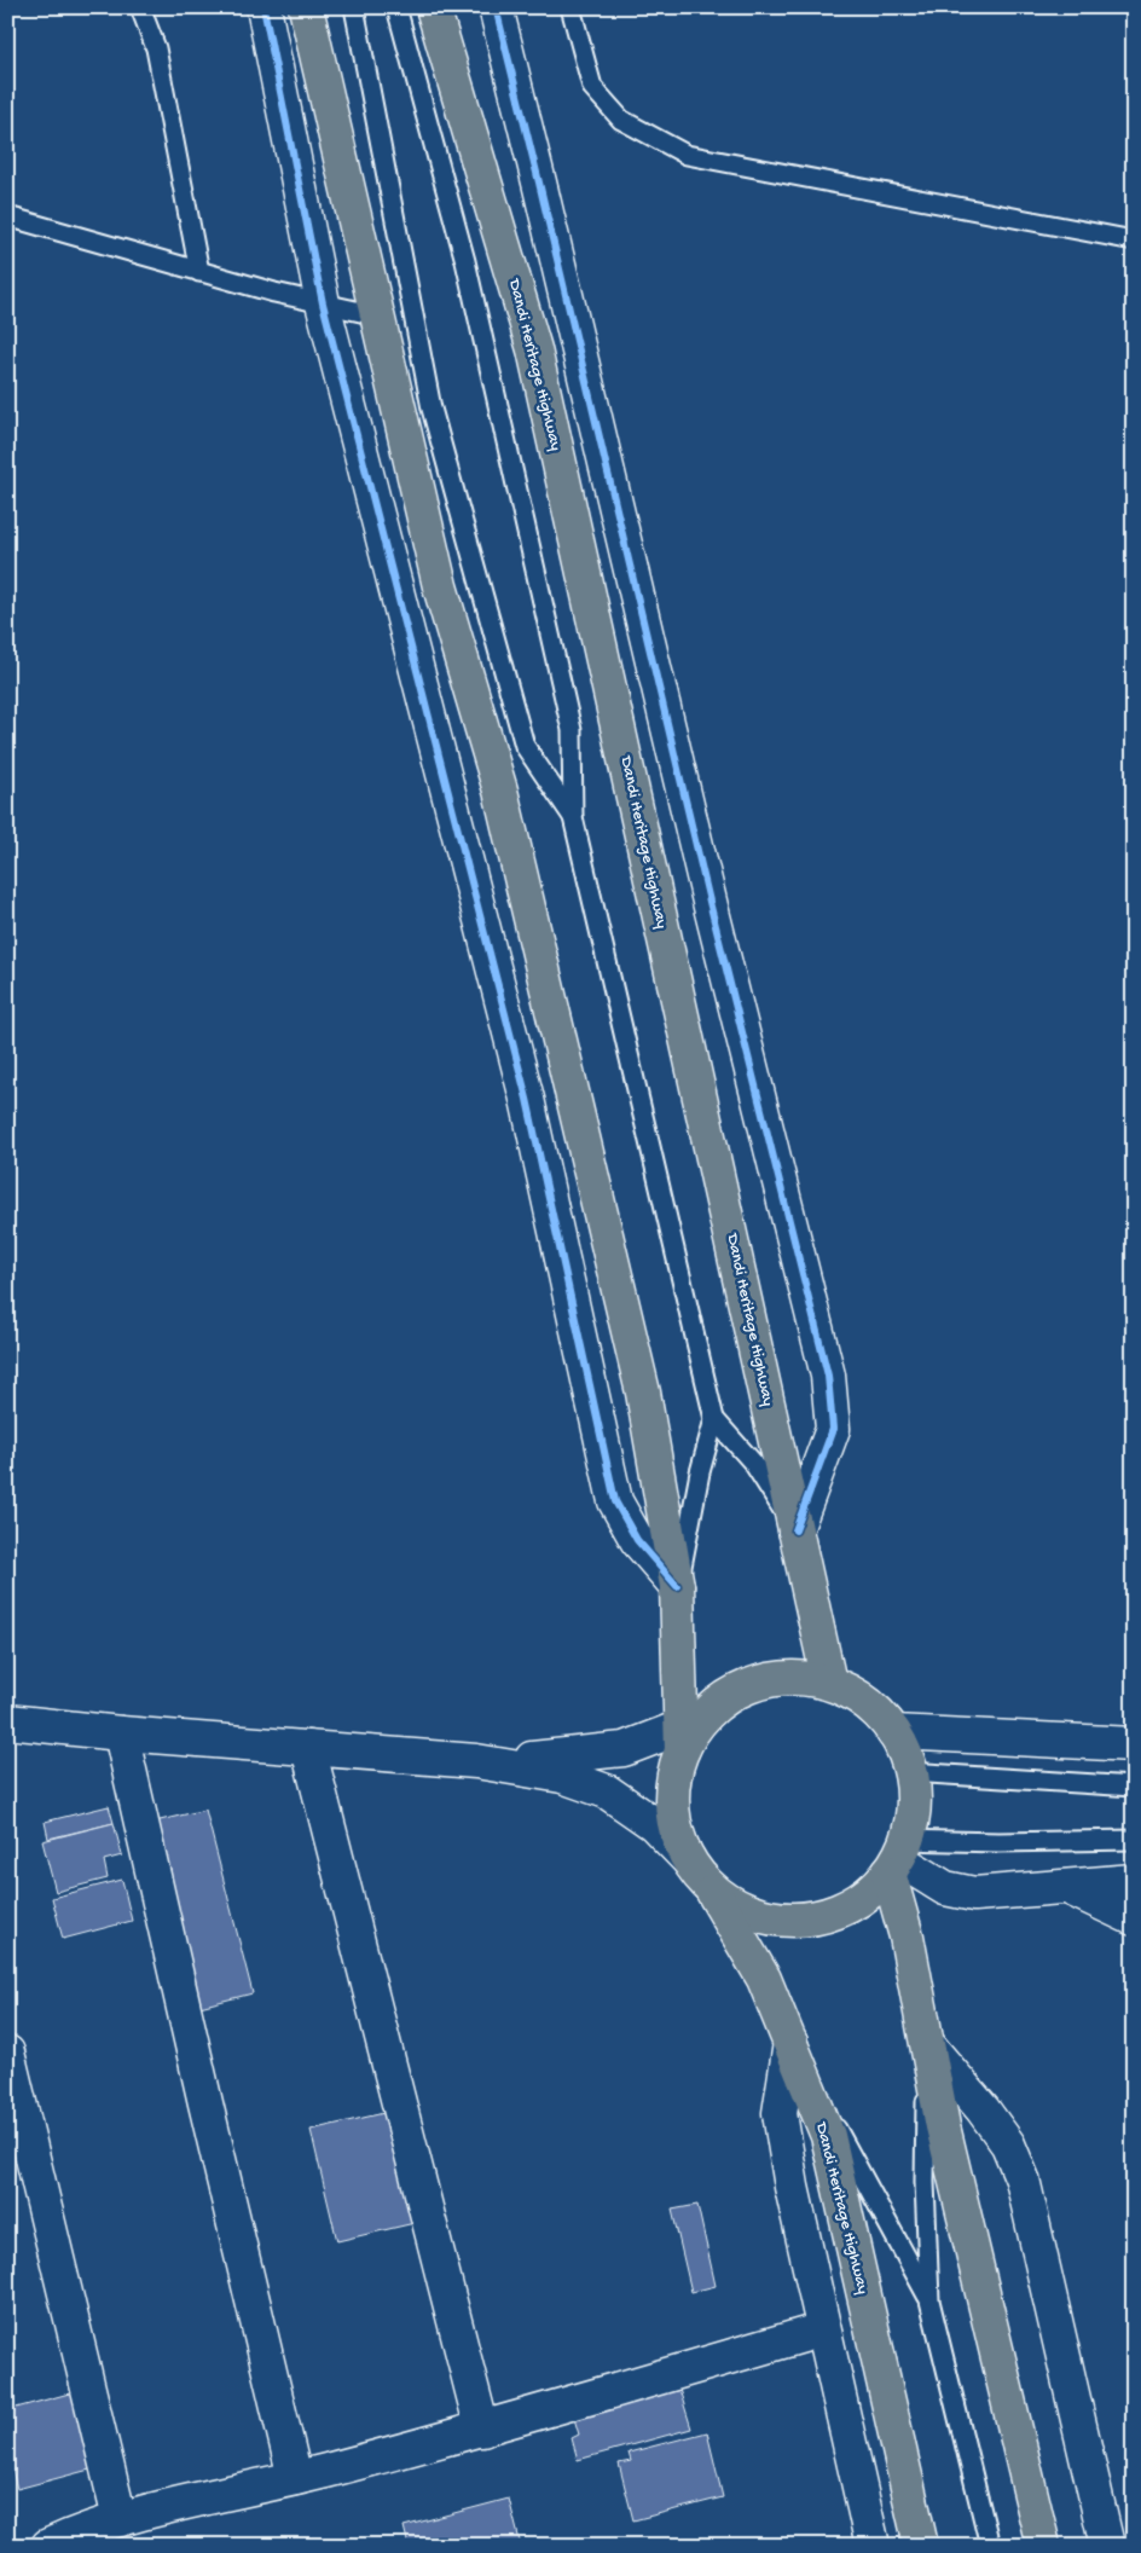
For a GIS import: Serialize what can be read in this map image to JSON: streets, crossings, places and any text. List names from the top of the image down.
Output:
{
  "streets": {
    "highway": ["Dandi Heritage Highway"]
  }
}
